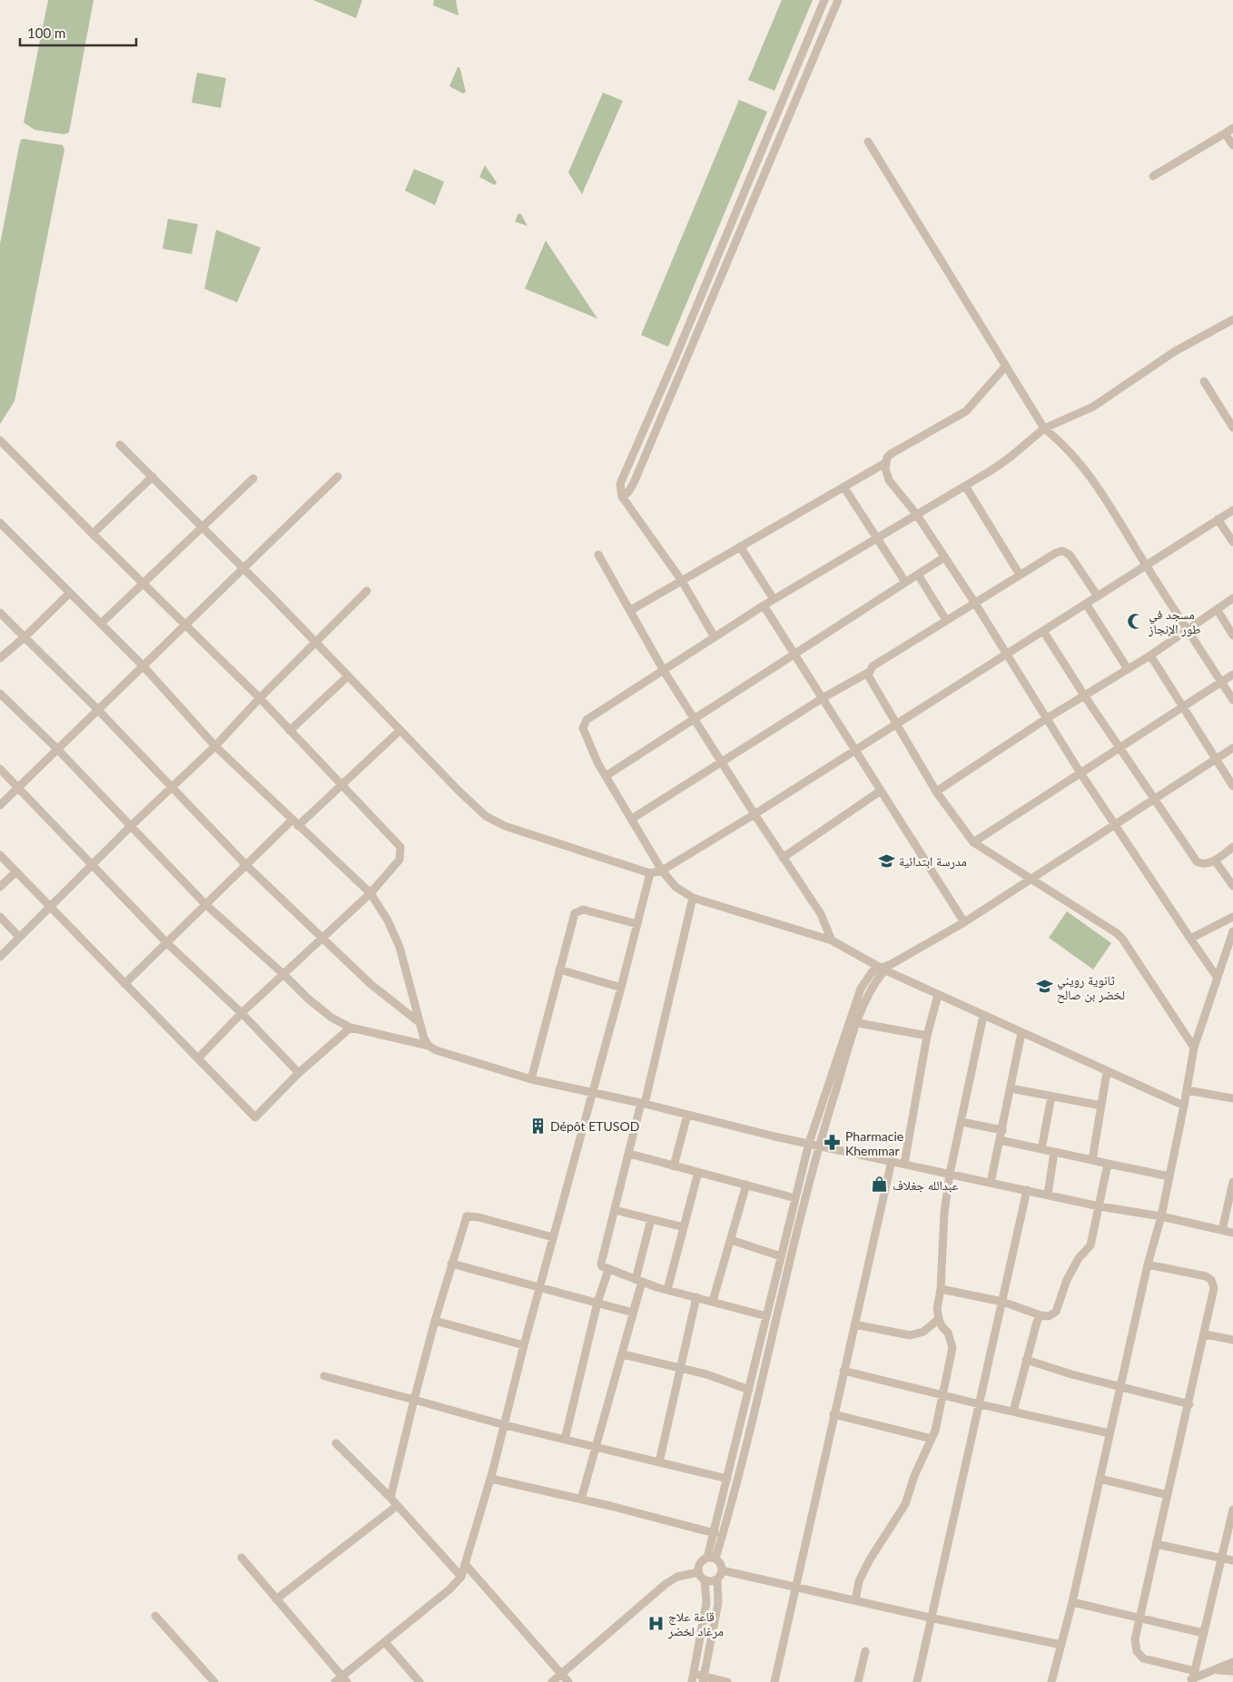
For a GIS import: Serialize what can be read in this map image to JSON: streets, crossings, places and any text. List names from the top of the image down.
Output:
{
  "places": {
    "mosque": ["مسجد في طور الإنجاز"],
    "school or university": ["مدرسة ابتدائية", "ثانوية رويني لخضر بن صالح"],
    "building": ["Dépôt ETUSOD"],
    "pharmacy": ["Pharmacie Khemmar"],
    "shop": ["عبدالله جغلاف"],
    "hospital": ["قاعة علاج مرغاد لخضر"]
  },
  "scale_bar": "100 m"
}
